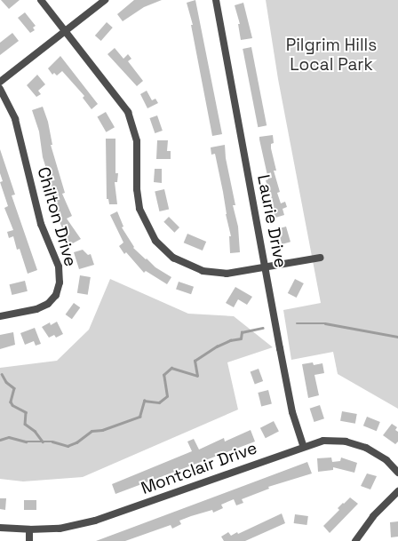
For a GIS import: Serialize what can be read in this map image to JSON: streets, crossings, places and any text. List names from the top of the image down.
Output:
{
  "streets": {
    "street": ["Chilton Drive", "Laurie Drive", "Montclair Drive"]
  },
  "crossings": [
    ["Laurie Drive", "Montclair Drive"]
  ],
  "parks": ["Pilgrim Hills Local Park"]
}
